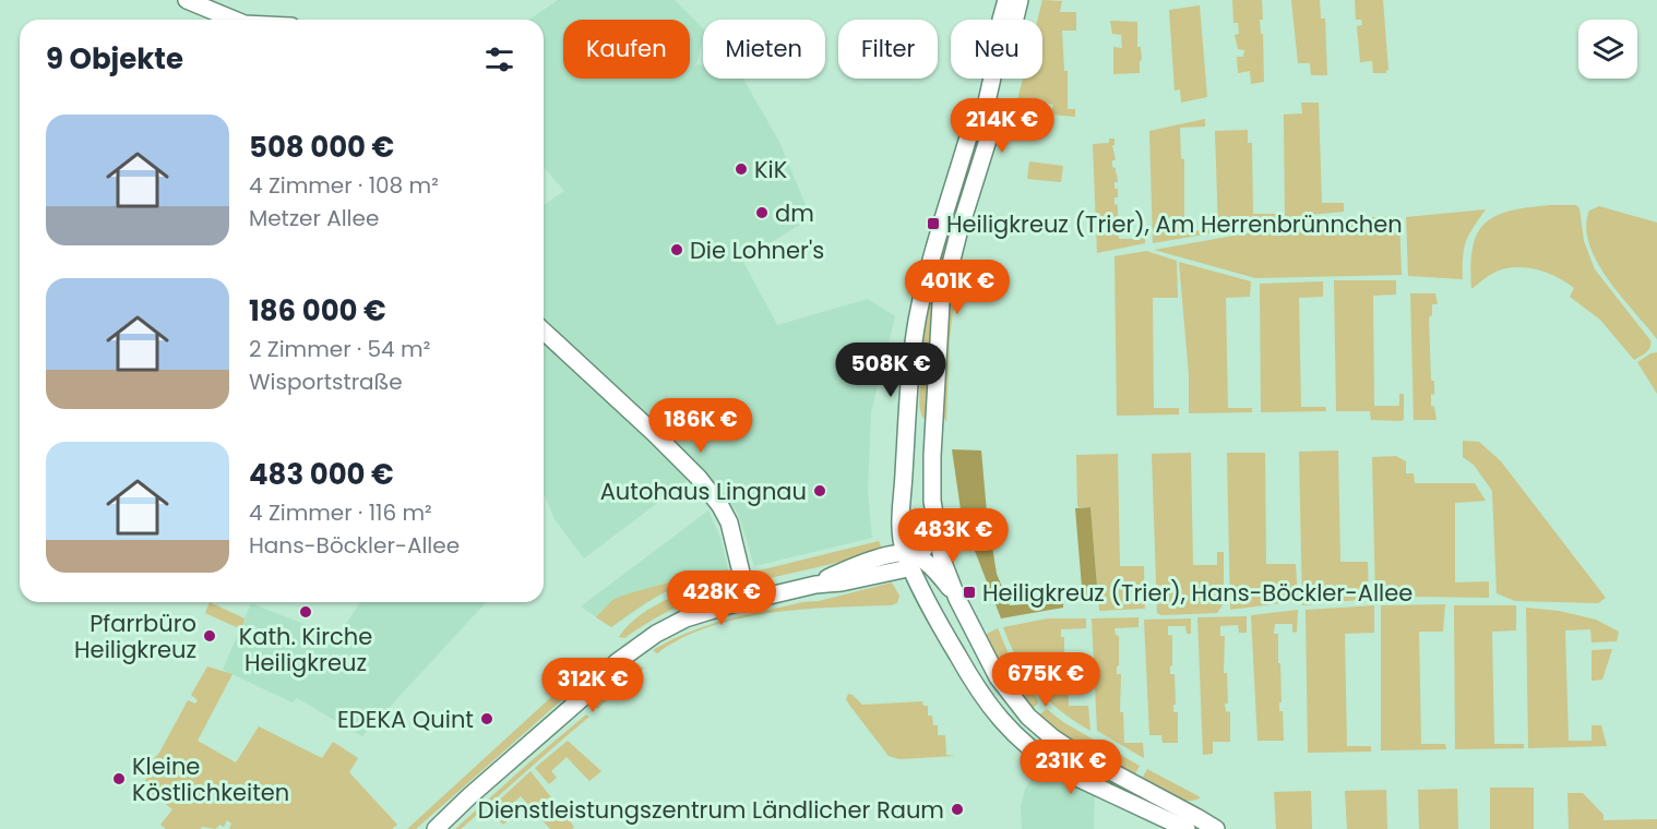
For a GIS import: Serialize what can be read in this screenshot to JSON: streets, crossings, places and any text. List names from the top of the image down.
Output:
{
  "places": {
    "other": [
      "KiK",
      "dm",
      "Die Lohner's",
      "Autohaus Lingnau",
      "Kath. Kirche Heiligkreuz",
      "Pfarrbüro Heiligkreuz",
      "EDEKA Quint",
      "Kleine Köstlichkeiten",
      "Dienstleistungszentrum Ländlicher Raum"
    ],
    "transit": ["Heiligkreuz (Trier), Am Herrenbrünnchen", "Heiligkreuz (Trier), Hans-Böckler-Allee"]
  },
  "page": {
    "chip": [
      "Kaufen",
      "Mieten",
      "Filter",
      "Neu"
    ],
    "heading": "9 Objekte",
    "price": [
      "214K €",
      "401K €",
      "508K €",
      "186K €",
      "483K €",
      "428K €",
      "675K €",
      "312K €",
      "231K €"
    ],
    "list": [
      {
        "name": "508 000 €",
        "note": "4 Zimmer · 108 m² · Metzer Allee"
      },
      {
        "name": "186 000 €",
        "note": "2 Zimmer · 54 m² · Wisportstraße"
      },
      {
        "name": "483 000 €",
        "note": "4 Zimmer · 116 m² · Hans-Böckler-Allee"
      }
    ]
  }
}
